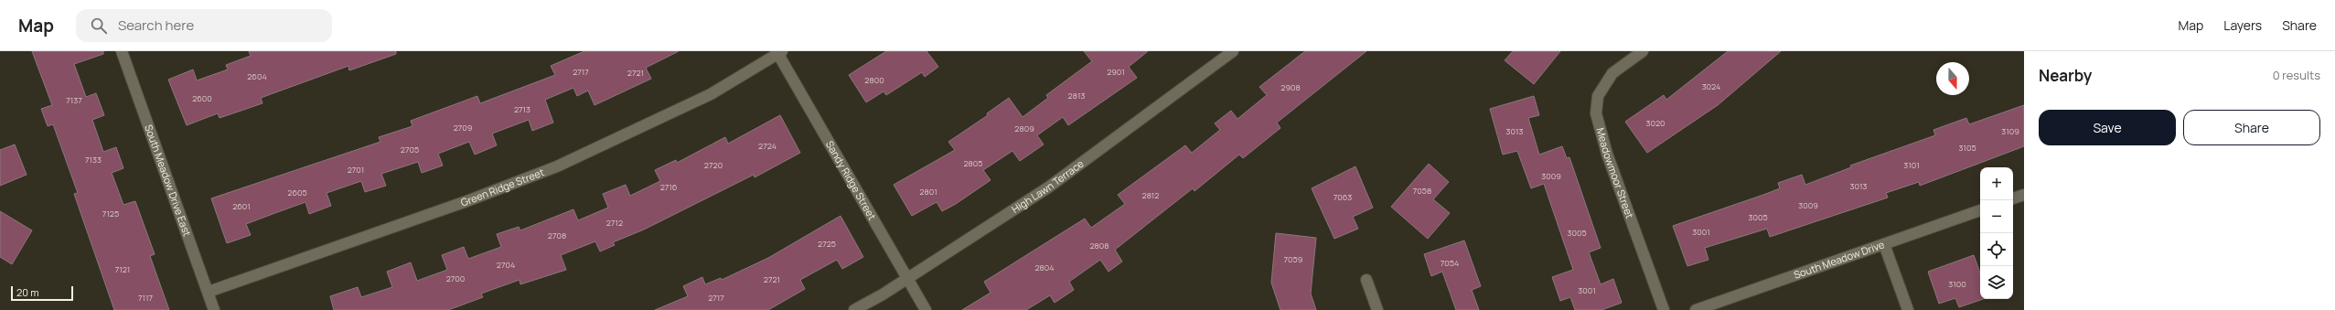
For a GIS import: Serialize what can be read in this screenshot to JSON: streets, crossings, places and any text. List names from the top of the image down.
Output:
{
  "streets": {
    "street": [
      "Meadowmoor Street",
      "South Meadow Drive East",
      "Sandy Ridge Street",
      "High Lawn Terrace",
      "Green Ridge Street",
      "South Meadow Drive"
    ]
  },
  "crossings": [
    ["South Meadow Drive East", "Green Ridge Street"],
    ["Sandy Ridge Street", "High Lawn Terrace"],
    ["Sandy Ridge Street", "Green Ridge Street"]
  ],
  "house_numbers": [
    "2717",
    "2901",
    "2721",
    "2604",
    "2800",
    "3024",
    "2908",
    "2813",
    "2600",
    "7137",
    "2713",
    "3020",
    "2709",
    "2809",
    "3013",
    "3109",
    "2724",
    "3105",
    "2705",
    "7133",
    "2805",
    "2720",
    "3101",
    "2701",
    "3009",
    "3013",
    "2716",
    "7058",
    "2801",
    "2605",
    "2812",
    "7063",
    "3009",
    "2601",
    "7125",
    "3005",
    "2712",
    "3001",
    "3005",
    "2708",
    "2725",
    "2808",
    "7059",
    "7054",
    "2704",
    "2804",
    "7121",
    "2700",
    "2721",
    "3100",
    "3001",
    "7117",
    "2717"
  ],
  "scale_bar": "20 m",
  "north": "bottom",
  "page": {
    "header": "Map",
    "search": "Search here",
    "nav": ["Map", "Layers", "Share"],
    "heading": ["Nearby", "0 results"],
    "buttons": ["Save", "Share"],
    "map_buttons": ["+", "−"],
    "scale": "20 m"
  }
}
